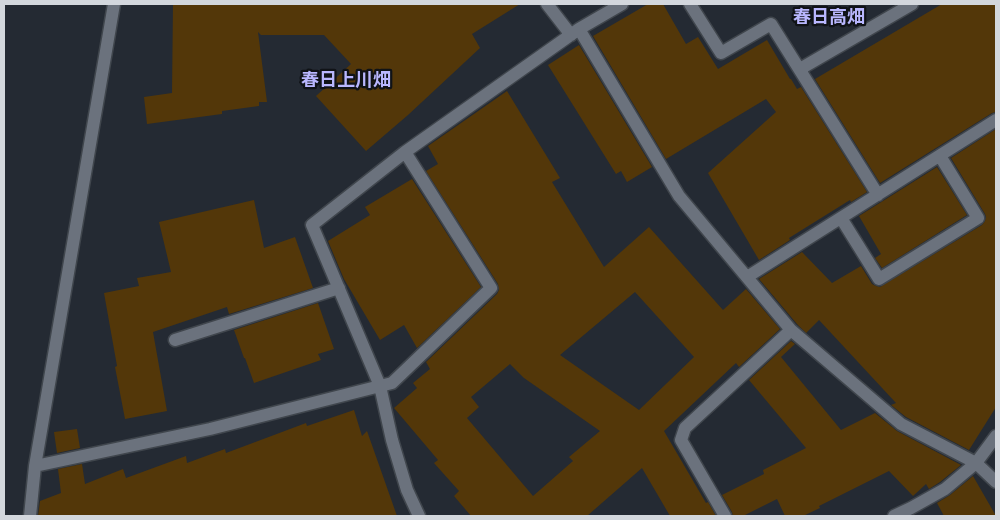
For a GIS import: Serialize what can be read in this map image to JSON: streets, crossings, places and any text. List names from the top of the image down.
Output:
{
  "districts": ["春日高畑", "春日上川畑"]
}
